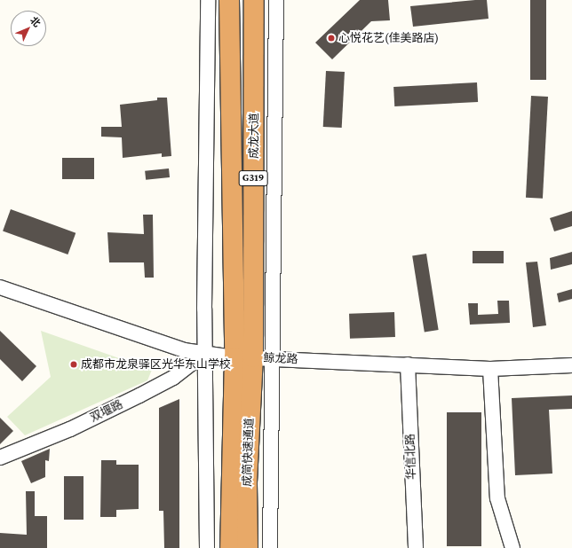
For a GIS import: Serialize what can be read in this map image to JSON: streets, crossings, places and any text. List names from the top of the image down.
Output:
{
  "streets": {
    "highway": ["成龙大道", "G319", "成简快速通道"],
    "street": ["鲸龙路", "双堰路", "华信北路"]
  },
  "crossings": [
    ["成龙大道", "鲸龙路"],
    ["成龙大道", "成简快速通道"],
    ["鲸龙路", "双堰路"],
    ["鲸龙路", "成简快速通道"],
    ["鲸龙路", "华信北路"]
  ],
  "places": ["心悦花艺(佳美路店)", "成都市龙泉驿区光华东山学校"],
  "north": "top right"
}
